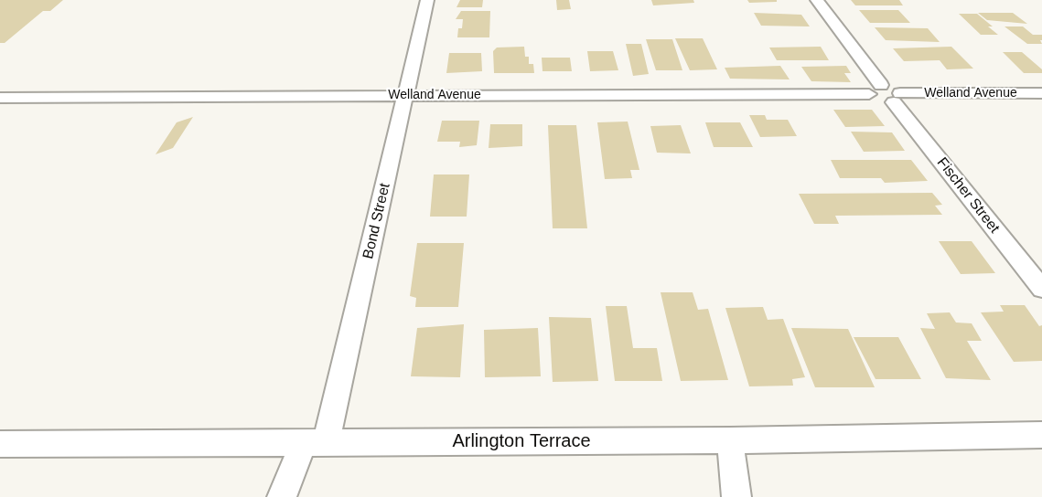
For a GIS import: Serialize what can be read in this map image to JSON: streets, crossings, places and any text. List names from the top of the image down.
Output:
{
  "streets": {
    "street": [
      "Welland Avenue",
      "Fischer Street",
      "Bond Street",
      "Arlington Terrace"
    ]
  },
  "crossings": [
    ["Welland Avenue", "Fischer Street"],
    ["Welland Avenue", "Bond Street"],
    ["Bond Street", "Arlington Terrace"]
  ]
}
